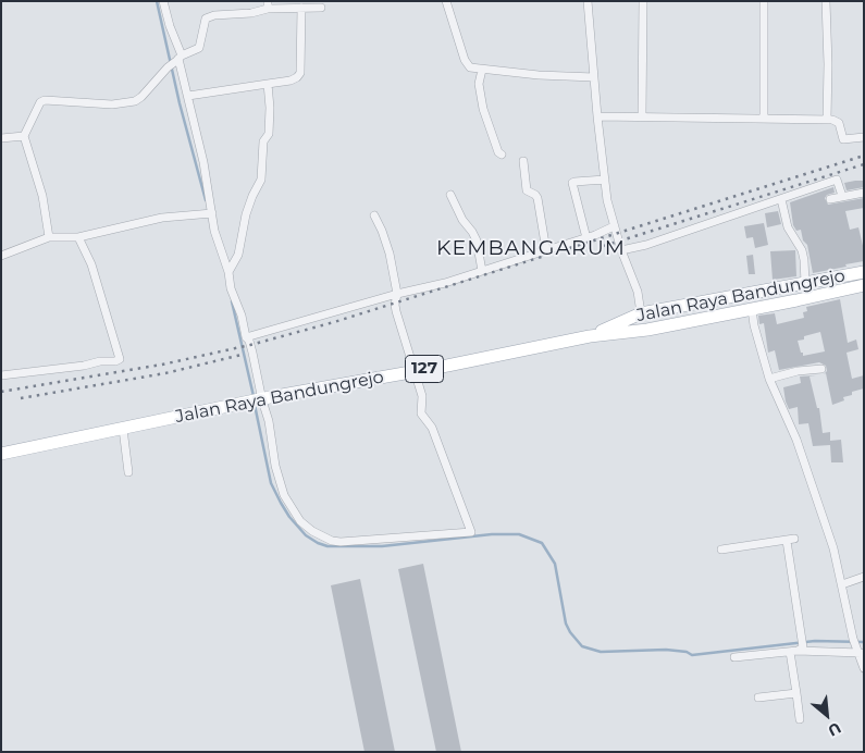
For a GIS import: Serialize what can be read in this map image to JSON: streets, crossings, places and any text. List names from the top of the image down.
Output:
{
  "streets": {
    "main road": ["Jalan Raya Bandungrejo", "127"]
  },
  "districts": ["KEMBANGARUM"],
  "north": "bottom right"
}
